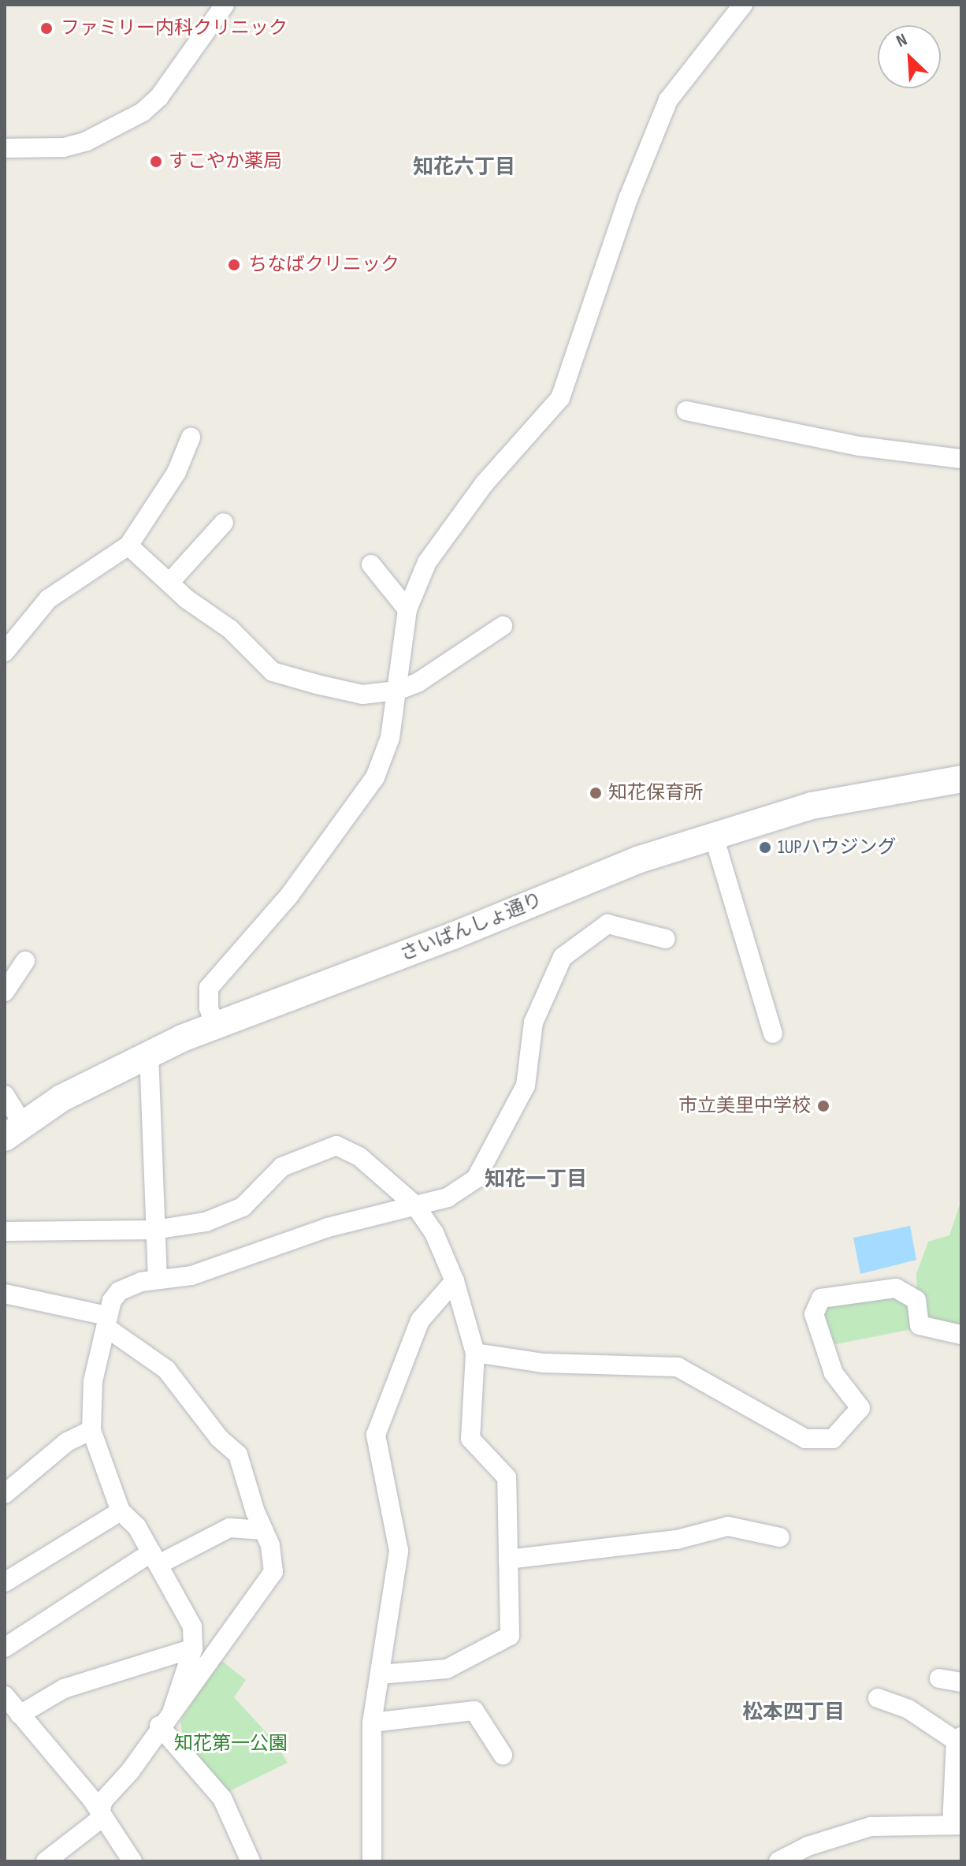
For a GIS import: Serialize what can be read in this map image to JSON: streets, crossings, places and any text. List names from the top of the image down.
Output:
{
  "streets": {
    "main road": ["さいばんしょ通り"]
  },
  "districts": ["知花六丁目", "知花一丁目", "松本四丁目"],
  "parks": ["知花第一公園"],
  "places": [
    "ファミリー内科クリニック",
    "すこやか薬局",
    "ちなばクリニック",
    "知花保育所",
    "1UPハウジング",
    "市立美里中学校"
  ],
  "north": "top left"
}
